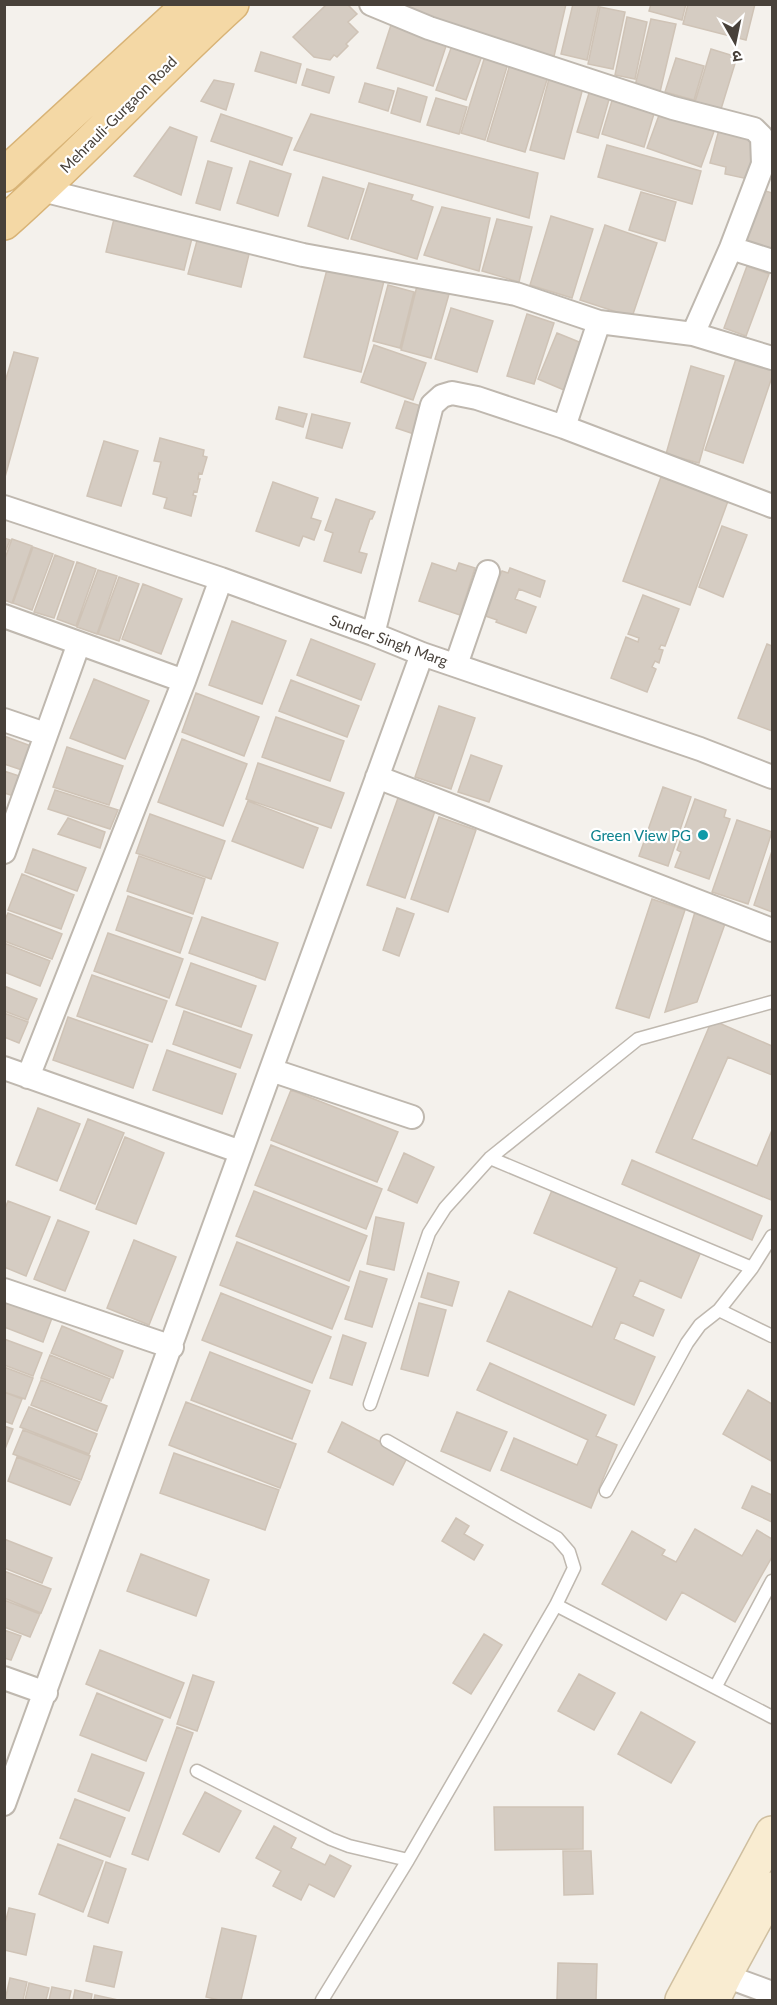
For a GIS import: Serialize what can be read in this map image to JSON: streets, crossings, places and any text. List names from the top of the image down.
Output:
{
  "streets": {
    "main road": ["Mehrauli-Gurgaon Road"],
    "street": ["Sunder Singh Marg"]
  },
  "places": ["Green View PG"],
  "north": "bottom"
}
